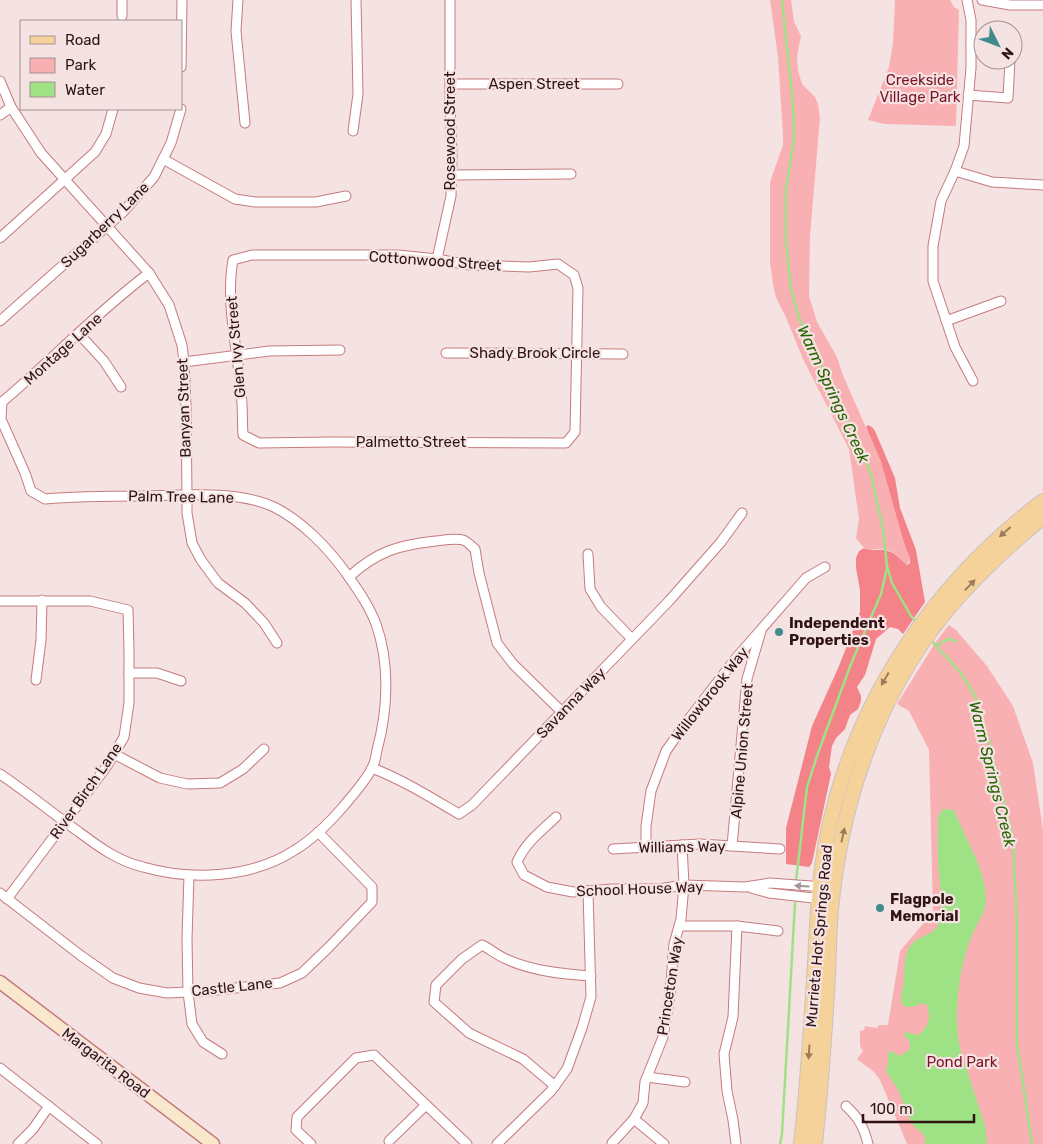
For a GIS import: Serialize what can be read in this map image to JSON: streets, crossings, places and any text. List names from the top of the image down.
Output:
{
  "streets": {
    "main road": ["Murrieta Hot Springs Road", "Margarita Road"],
    "street": [
      "Aspen Street",
      "Rosewood Street",
      "Sugarberry Lane",
      "Cottonwood Street",
      "Glen Ivy Street",
      "Montage Lane",
      "Shady Brook Circle",
      "Banyan Street",
      "Palmetto Street",
      "Palm Tree Lane",
      "Willowbrook Way",
      "Savanna Way",
      "Alpine Union Street",
      "River Birch Lane",
      "Williams Way",
      "School House Way",
      "Princeton Way",
      "Castle Lane"
    ]
  },
  "crossings": [
    ["Aspen Street", "Rosewood Street"],
    ["Rosewood Street", "Cottonwood Street"],
    ["Sugarberry Lane", "Banyan Street"],
    ["Cottonwood Street", "Glen Ivy Street"],
    ["Cottonwood Street", "Shady Brook Circle"],
    ["Cottonwood Street", "Palmetto Street"],
    ["Glen Ivy Street", "Palmetto Street"],
    ["Montage Lane", "Banyan Street"],
    ["Montage Lane", "Palm Tree Lane"],
    ["Shady Brook Circle", "Palmetto Street"],
    ["Banyan Street", "Palm Tree Lane"],
    ["Palm Tree Lane", "Savanna Way"],
    ["Palm Tree Lane", "River Birch Lane"],
    ["Palm Tree Lane", "Castle Lane"],
    ["Willowbrook Way", "Alpine Union Street"],
    ["Willowbrook Way", "Williams Way"],
    ["Alpine Union Street", "Williams Way"],
    ["River Birch Lane", "Castle Lane"],
    ["Williams Way", "Princeton Way"],
    ["School House Way", "Murrieta Hot Springs Road"],
    ["School House Way", "Princeton Way"]
  ],
  "water": ["Warm Springs Creek"],
  "parks": ["Creekside Village Park", "Pond Park"],
  "places": ["Independent Properties", "Flagpole Memorial"],
  "legend": ["Road", "Park", "Water"],
  "scale_bar": "100 m",
  "north": "bottom right"
}
